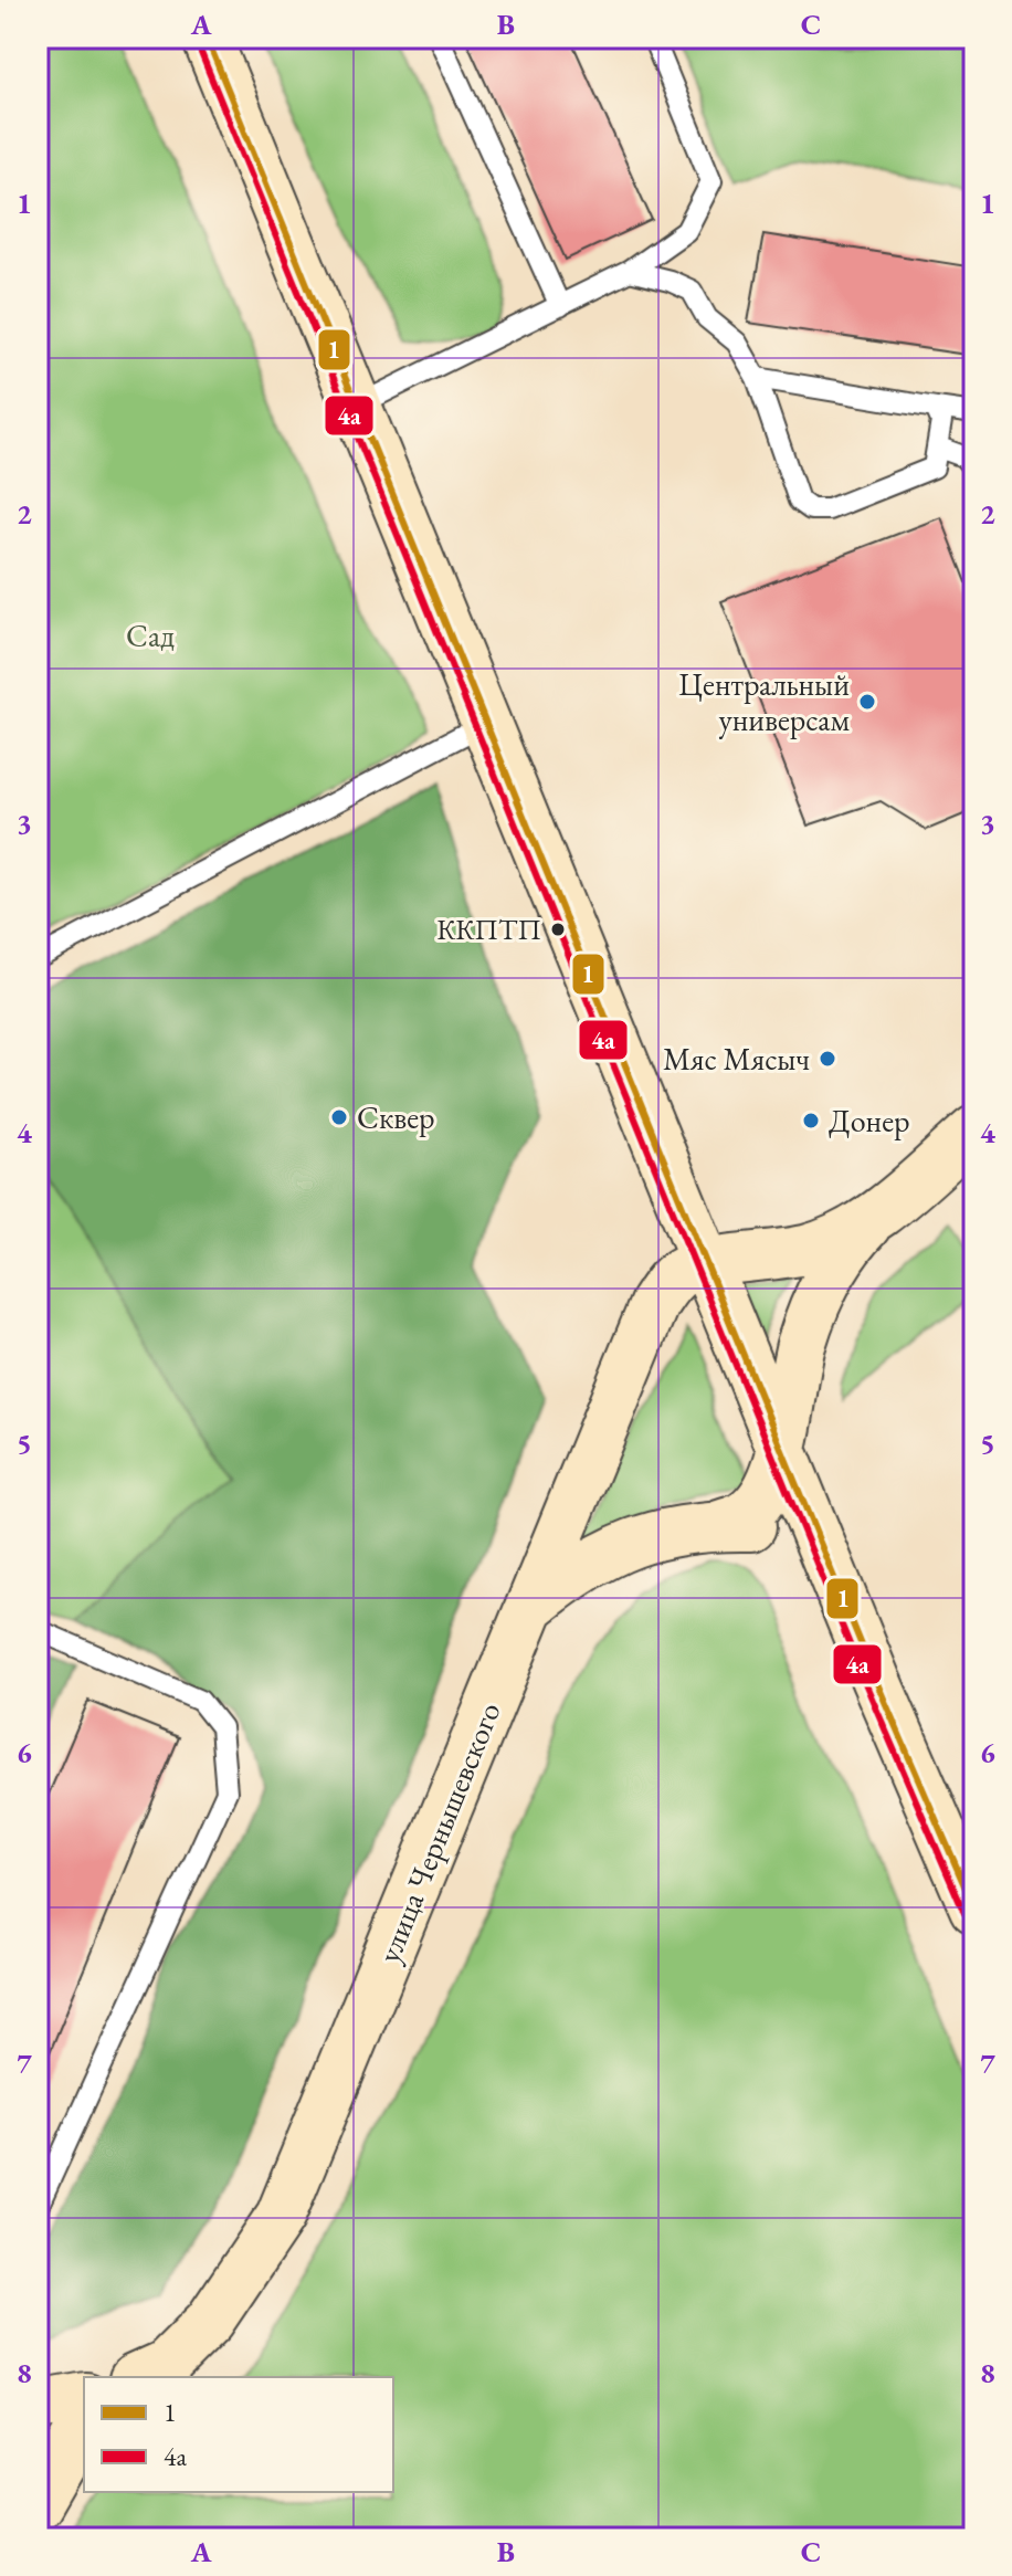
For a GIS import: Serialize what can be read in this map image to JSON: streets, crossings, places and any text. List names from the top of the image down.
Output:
{
  "streets": {
    "street": ["улица Чернышевского"]
  },
  "parks": ["Сад"],
  "places": [
    "Центральный универсам",
    "ККПТП",
    "Мяс Мясыч",
    "Сквер",
    "Донер"
  ],
  "lines": ["transit line 1", "transit line 4а"],
  "legend": ["1", "4а"],
  "grid": {
    "columns": ["A", "B", "C"],
    "rows": [
      "1",
      "2",
      "3",
      "4",
      "5",
      "6",
      "7",
      "8"
    ]
  }
}
